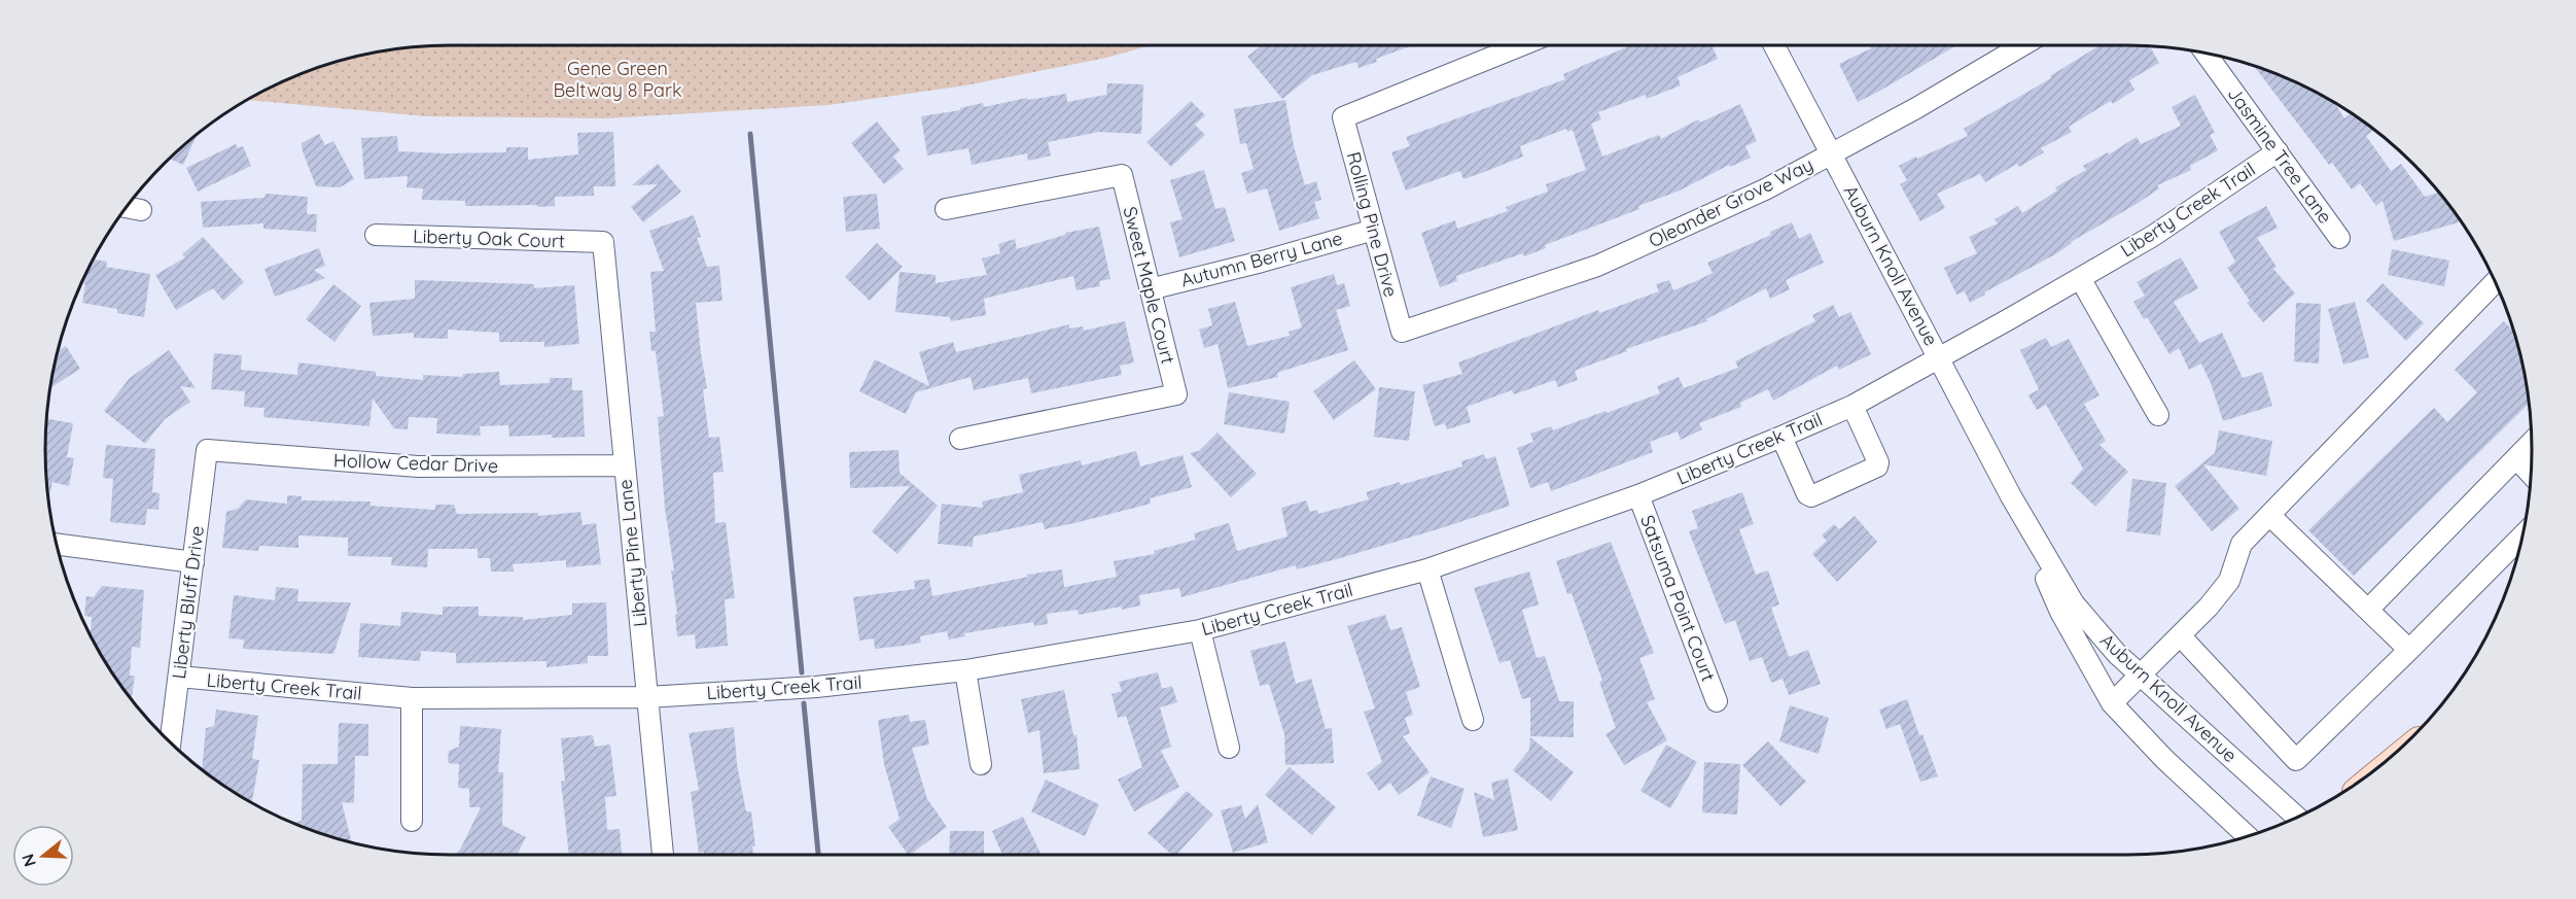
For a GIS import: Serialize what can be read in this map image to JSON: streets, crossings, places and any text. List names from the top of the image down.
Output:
{
  "streets": {
    "street": [
      "Jasmine Tree Lane",
      "Oleander Grove Way",
      "Liberty Creek Trail",
      "Rolling Pine Drive",
      "Liberty Oak Court",
      "Autumn Berry Lane",
      "Auburn Knoll Avenue",
      "Sweet Maple Court",
      "Hollow Cedar Drive",
      "Liberty Pine Lane",
      "Satsuma Point Court",
      "Liberty Bluff Drive"
    ]
  },
  "crossings": [
    ["Jasmine Tree Lane", "Liberty Creek Trail"],
    ["Oleander Grove Way", "Rolling Pine Drive"],
    ["Oleander Grove Way", "Auburn Knoll Avenue"],
    ["Liberty Creek Trail", "Auburn Knoll Avenue"],
    ["Liberty Creek Trail", "Liberty Pine Lane"],
    ["Liberty Creek Trail", "Satsuma Point Court"],
    ["Liberty Creek Trail", "Liberty Bluff Drive"],
    ["Rolling Pine Drive", "Autumn Berry Lane"],
    ["Liberty Oak Court", "Liberty Pine Lane"],
    ["Autumn Berry Lane", "Sweet Maple Court"],
    ["Hollow Cedar Drive", "Liberty Pine Lane"],
    ["Hollow Cedar Drive", "Liberty Bluff Drive"]
  ],
  "parks": ["Gene Green Beltway 8 Park"],
  "north": "left"
}
